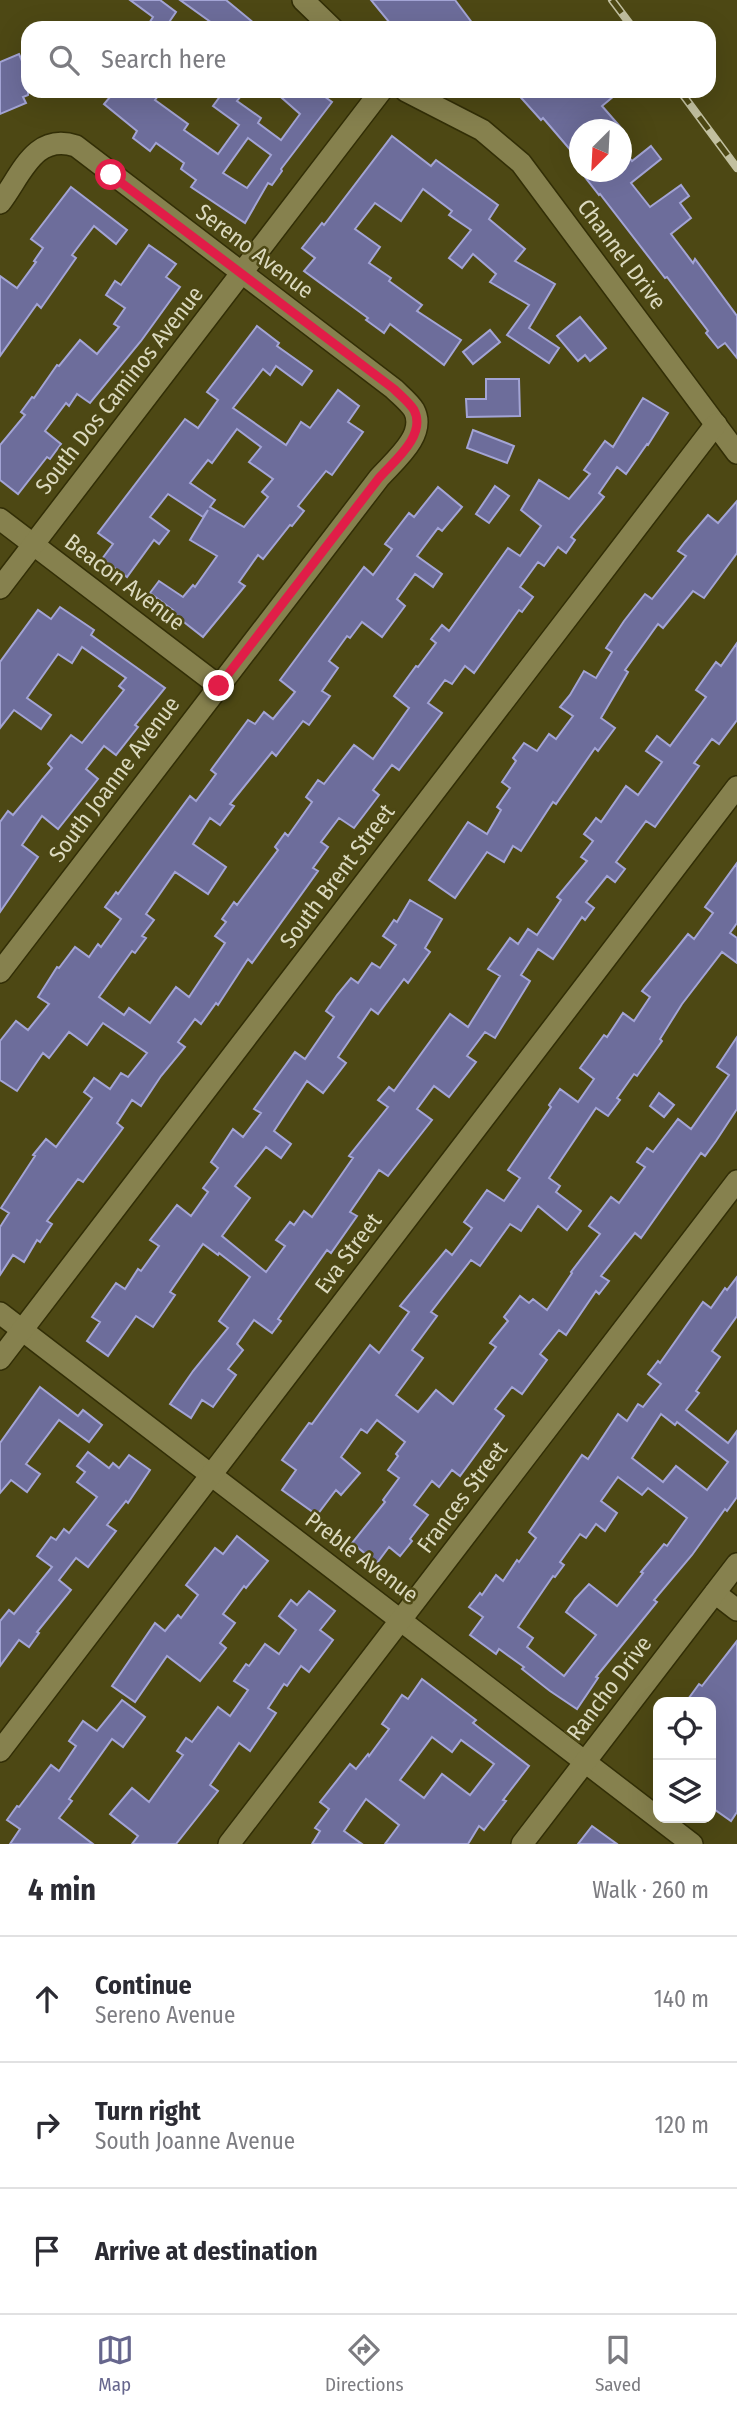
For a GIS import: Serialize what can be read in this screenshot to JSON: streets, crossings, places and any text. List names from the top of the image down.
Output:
{
  "streets": {
    "street": [
      "Sereno Avenue",
      "Channel Drive",
      "South Dos Caminos Avenue",
      "Beacon Avenue",
      "South Joanne Avenue",
      "South Brent Street",
      "Eva Street",
      "Frances Street",
      "Preble Avenue",
      "Rancho Drive"
    ]
  },
  "crossings": [
    ["Sereno Avenue", "South Dos Caminos Avenue"],
    ["Sereno Avenue", "South Joanne Avenue"],
    ["Channel Drive", "South Brent Street"],
    ["South Dos Caminos Avenue", "Beacon Avenue"],
    ["Beacon Avenue", "South Joanne Avenue"],
    ["South Brent Street", "Preble Avenue"],
    ["Eva Street", "Preble Avenue"],
    ["Frances Street", "Preble Avenue"],
    ["Preble Avenue", "Rancho Drive"]
  ],
  "north": "bottom left",
  "page": {
    "search": "Search here",
    "heading": ["4 min", "Walk · 260 m"],
    "list": [
      ["Continue", "Sereno Avenue", "140 m"],
      ["Turn right", "South Joanne Avenue", "120 m"],
      "Arrive at destination"
    ],
    "nav": ["Map", "Directions", "Saved"]
  }
}
